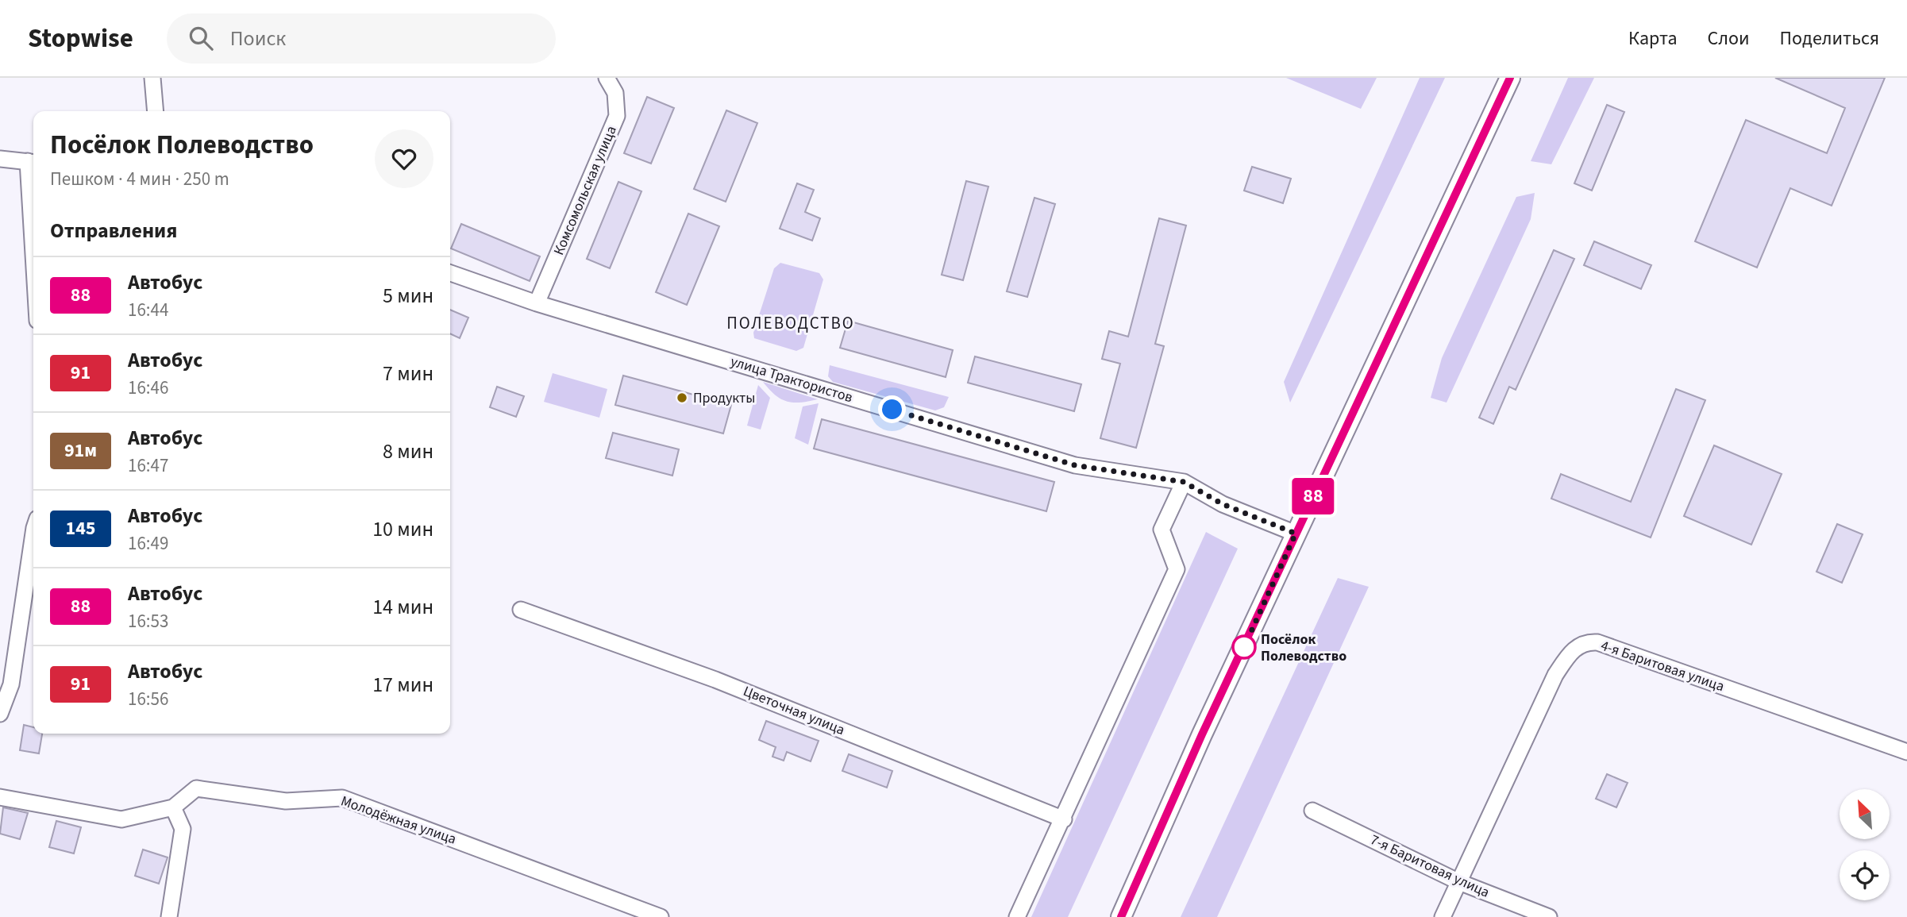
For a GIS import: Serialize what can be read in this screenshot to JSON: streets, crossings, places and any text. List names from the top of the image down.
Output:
{
  "streets": {
    "street": [
      "Комсомольская улица",
      "улица Трактористов",
      "4-я Баритовая улица",
      "Цветочная улица",
      "Молодёжная улица",
      "7-я Баритовая улица"
    ]
  },
  "crossings": [
    ["Комсомольская улица", "улица Трактористов"],
    ["4-я Баритовая улица", "7-я Баритовая улица"]
  ],
  "districts": ["ПОЛЕВОДСТВО"],
  "places": ["Продукты", "Посёлок Полеводство"],
  "lines": ["bus line 88"],
  "north": "top left",
  "page": {
    "header": "Stopwise",
    "search": "Поиск",
    "nav": ["Карта", "Слои", "Поделиться"],
    "on_map": "88",
    "heading": [
      ["Посёлок Полеводство", "Пешком · 4 мин · 250 m"],
      "Отправления"
    ],
    "list": [
      {
        "mark": "88",
        "name": "Автобус",
        "note": "16:44",
        "value": "5 мин"
      },
      {
        "mark": "91",
        "name": "Автобус",
        "note": "16:46",
        "value": "7 мин"
      },
      {
        "mark": "91м",
        "name": "Автобус",
        "note": "16:47",
        "value": "8 мин"
      },
      {
        "mark": "145",
        "name": "Автобус",
        "note": "16:49",
        "value": "10 мин"
      },
      {
        "mark": "88",
        "name": "Автобус",
        "note": "16:53",
        "value": "14 мин"
      },
      {
        "mark": "91",
        "name": "Автобус",
        "note": "16:56",
        "value": "17 мин"
      }
    ]
  }
}
